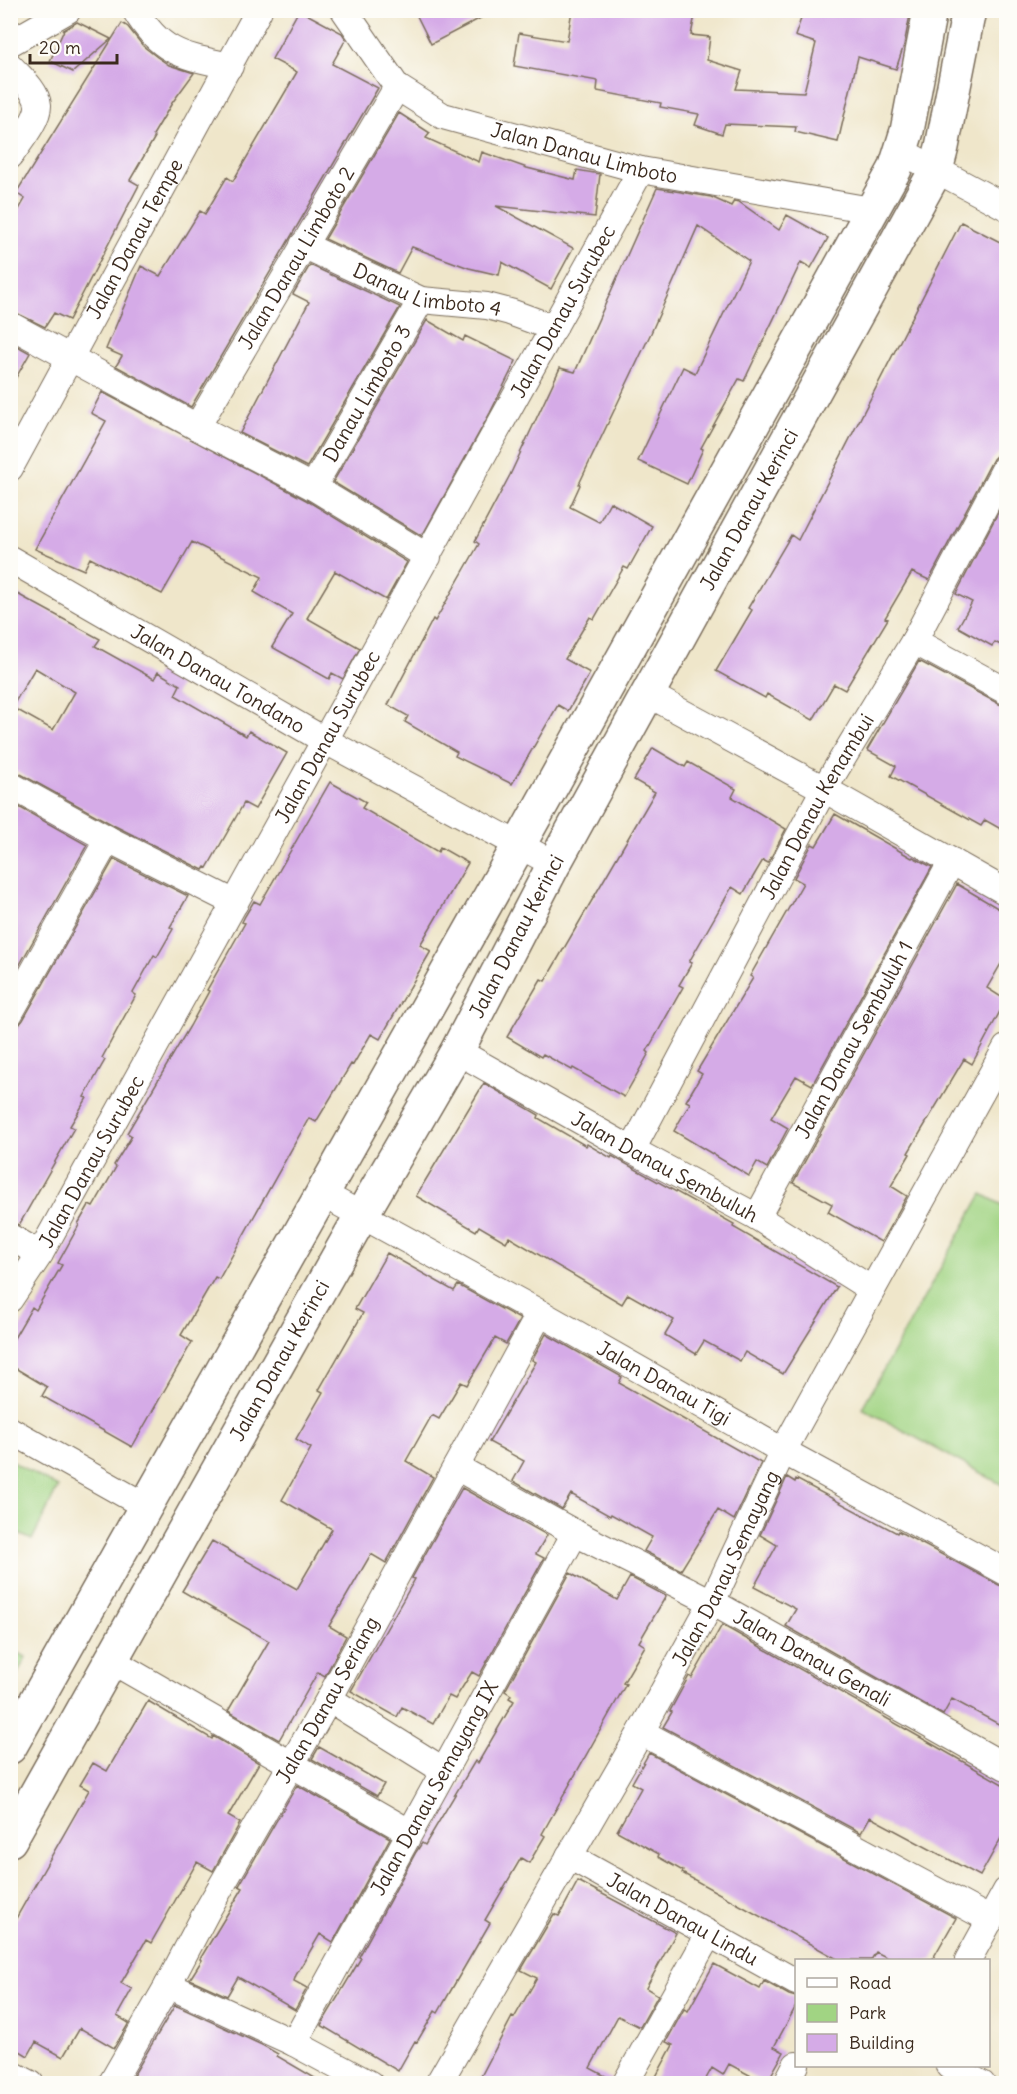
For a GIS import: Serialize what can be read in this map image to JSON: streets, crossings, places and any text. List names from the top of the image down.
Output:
{
  "streets": {
    "street": [
      "Jalan Danau Limboto",
      "Jalan Danau Tempe",
      "Jalan Danau Limboto 2",
      "Danau Limboto 4",
      "Jalan Danau Surubec",
      "Danau Limboto 3",
      "Jalan Danau Kerinci",
      "Jalan Danau Tondano",
      "Jalan Danau Kenambui",
      "Jalan Danau Sembuluh 1",
      "Jalan Danau Sembuluh",
      "Jalan Danau Tigi",
      "Jalan Danau Semayang",
      "Jalan Danau Genali",
      "Jalan Danau Seriang",
      "Jalan Danau Semayang IX",
      "Jalan Danau Lindu"
    ]
  },
  "crossings": [
    ["Jalan Danau Limboto", "Jalan Danau Limboto 2"],
    ["Jalan Danau Limboto", "Jalan Danau Surubec"],
    ["Jalan Danau Limboto", "Jalan Danau Kerinci"],
    ["Jalan Danau Limboto 2", "Danau Limboto 4"],
    ["Danau Limboto 4", "Jalan Danau Surubec"],
    ["Danau Limboto 4", "Danau Limboto 3"],
    ["Jalan Danau Surubec", "Jalan Danau Tondano"],
    ["Jalan Danau Kerinci", "Jalan Danau Tondano"],
    ["Jalan Danau Kerinci", "Jalan Danau Sembuluh"],
    ["Jalan Danau Kerinci", "Jalan Danau Tigi"],
    ["Jalan Danau Kenambui", "Jalan Danau Sembuluh"],
    ["Jalan Danau Sembuluh 1", "Jalan Danau Sembuluh"],
    ["Jalan Danau Sembuluh", "Jalan Danau Semayang"],
    ["Jalan Danau Tigi", "Jalan Danau Semayang"],
    ["Jalan Danau Tigi", "Jalan Danau Seriang"],
    ["Jalan Danau Semayang", "Jalan Danau Genali"],
    ["Jalan Danau Semayang", "Jalan Danau Lindu"],
    ["Jalan Danau Genali", "Jalan Danau Seriang"],
    ["Jalan Danau Genali", "Jalan Danau Semayang IX"]
  ],
  "legend": ["Road", "Park", "Building"],
  "scale_bar": "20 m"
}
